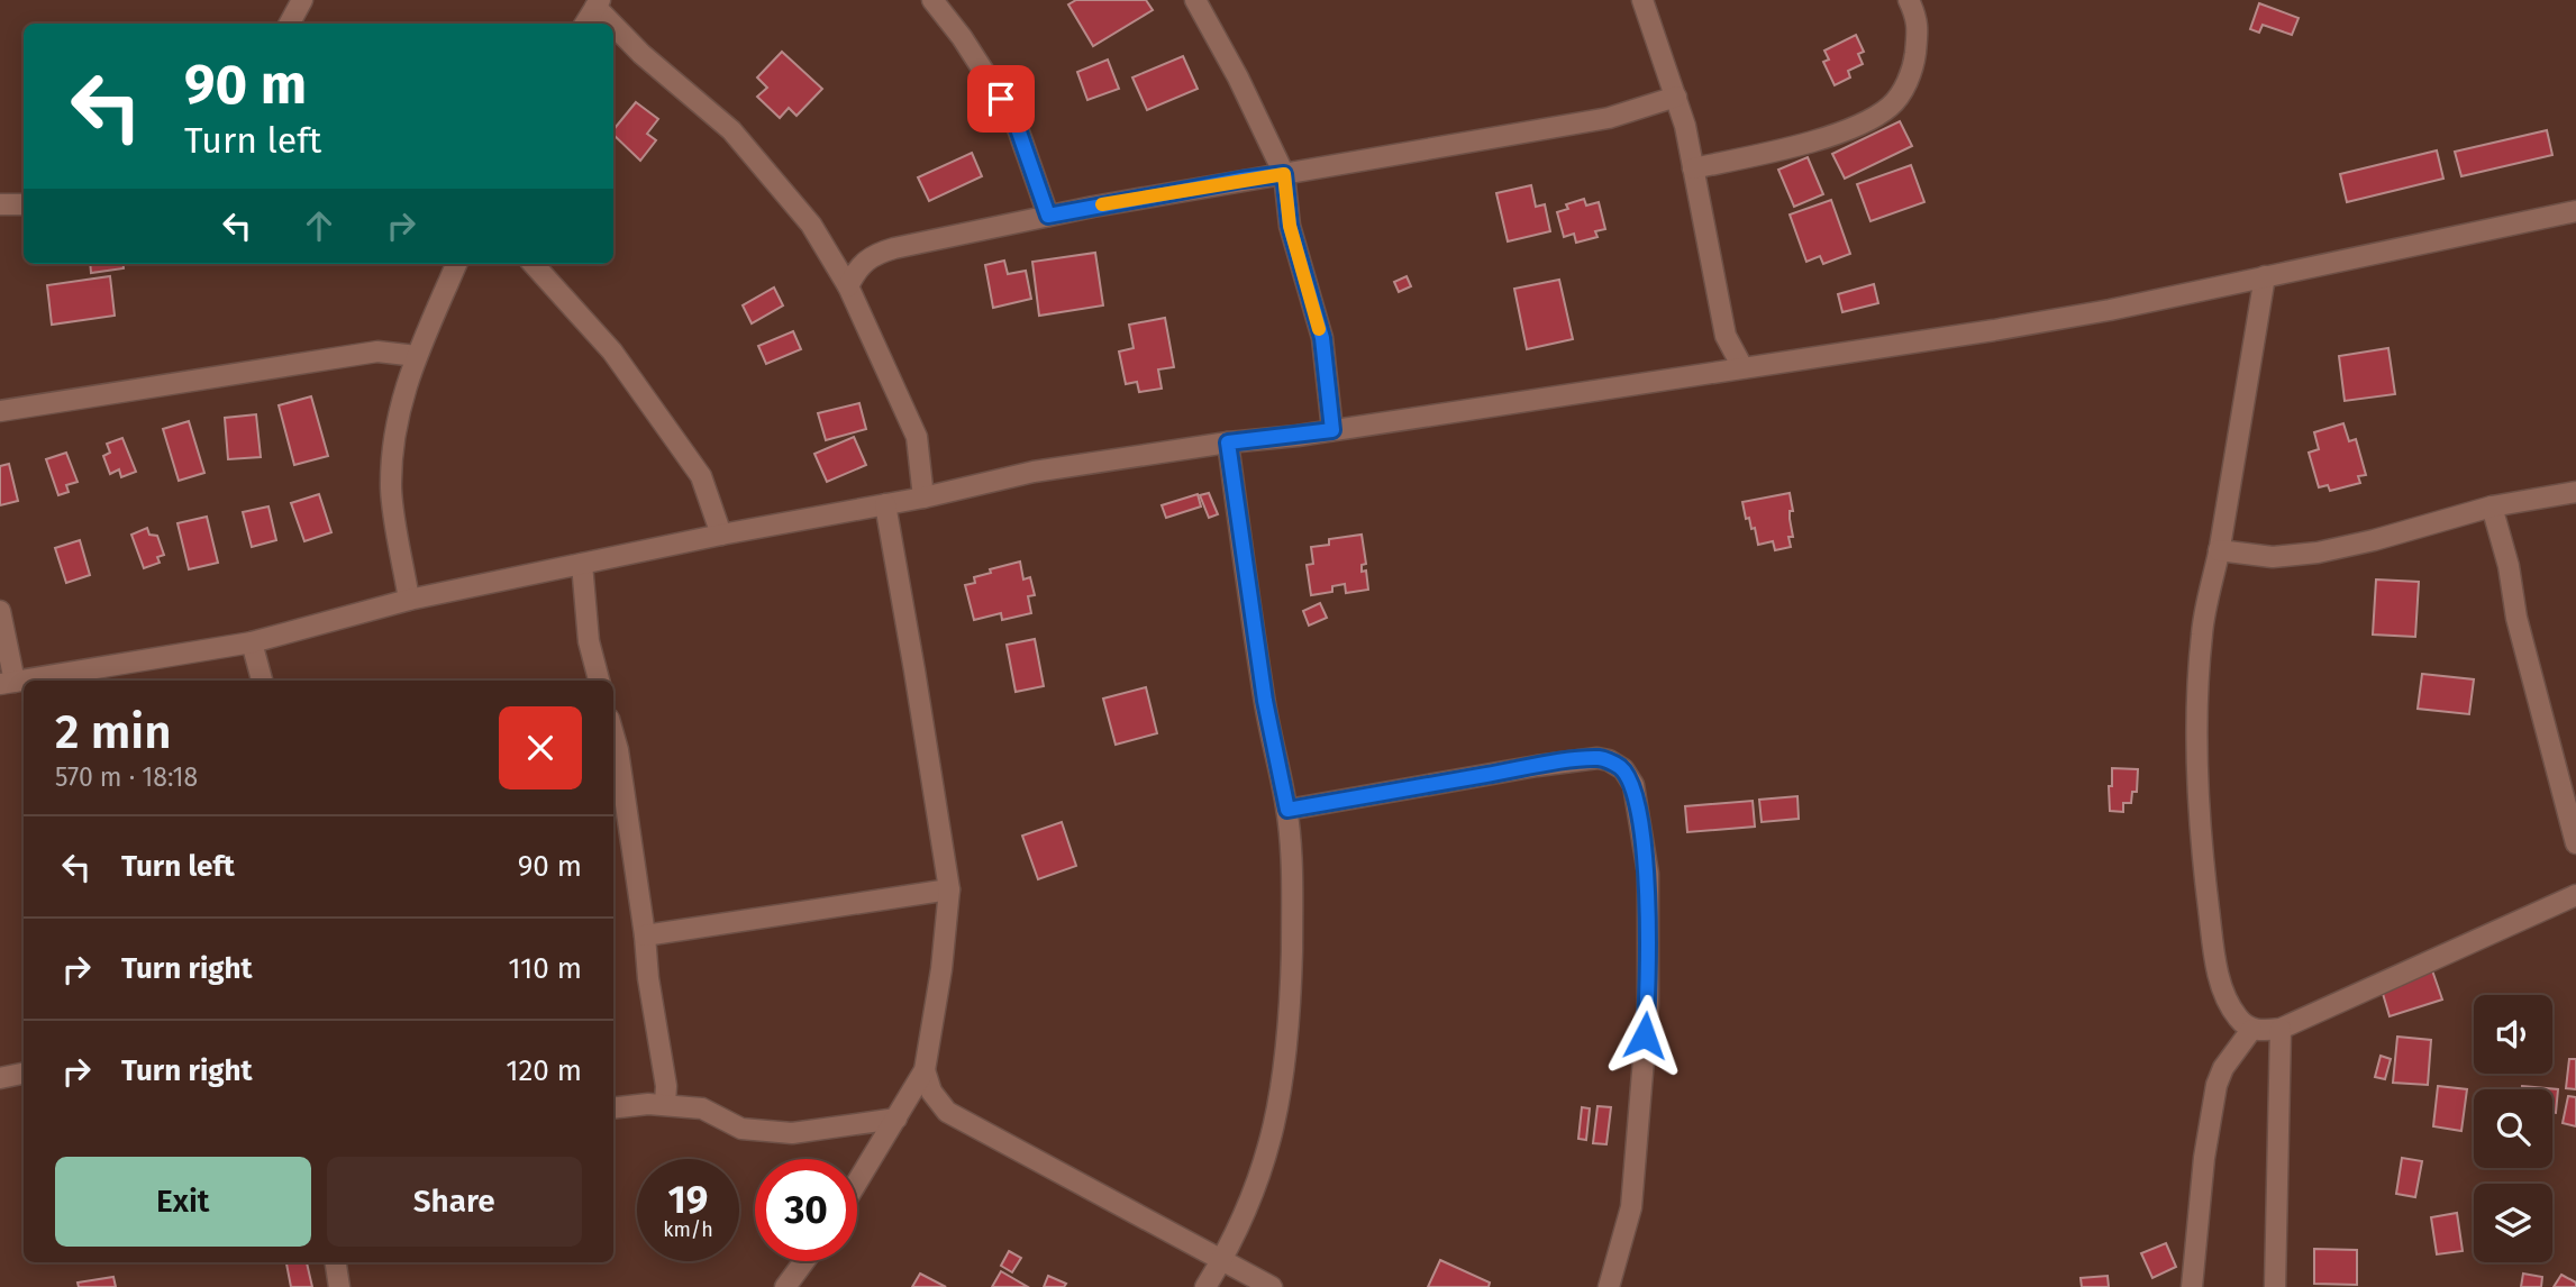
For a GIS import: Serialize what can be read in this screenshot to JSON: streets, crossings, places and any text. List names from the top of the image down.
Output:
{
  "page": {
    "turn": ["90 m", "Turn left"],
    "heading": ["2 min", "570 m · 18:18"],
    "list": [
      {
        "name": "Turn left",
        "value": "90 m"
      },
      {
        "name": "Turn right",
        "value": "110 m"
      },
      {
        "name": "Turn right",
        "value": "120 m"
      }
    ],
    "buttons": ["Exit", "Share"],
    "speed": "19 km/h",
    "limit": "30"
  }
}
